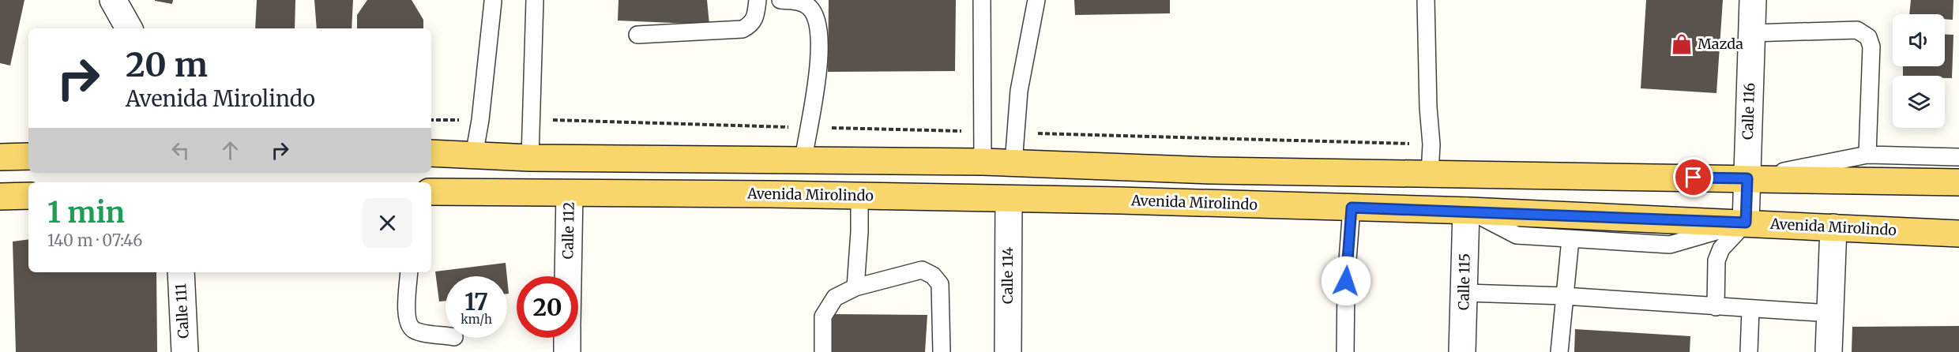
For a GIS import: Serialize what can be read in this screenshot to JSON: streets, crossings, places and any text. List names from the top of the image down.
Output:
{
  "streets": {
    "main road": ["Avenida Mirolindo"],
    "street": [
      "Calle 116",
      "Calle 112",
      "Calle 114",
      "Calle 115",
      "Calle 111"
    ]
  },
  "crossings": [
    ["Calle 116", "Avenida Mirolindo"],
    ["Avenida Mirolindo", "Calle 112"],
    ["Avenida Mirolindo", "Calle 114"],
    ["Avenida Mirolindo", "Calle 115"]
  ],
  "places": {
    "shop": ["Mazda"]
  },
  "page": {
    "turn": ["20 m", "Avenida Mirolindo"],
    "heading": ["1 min", "140 m · 07:46"],
    "speed": "17 km/h",
    "limit": "20"
  }
}
